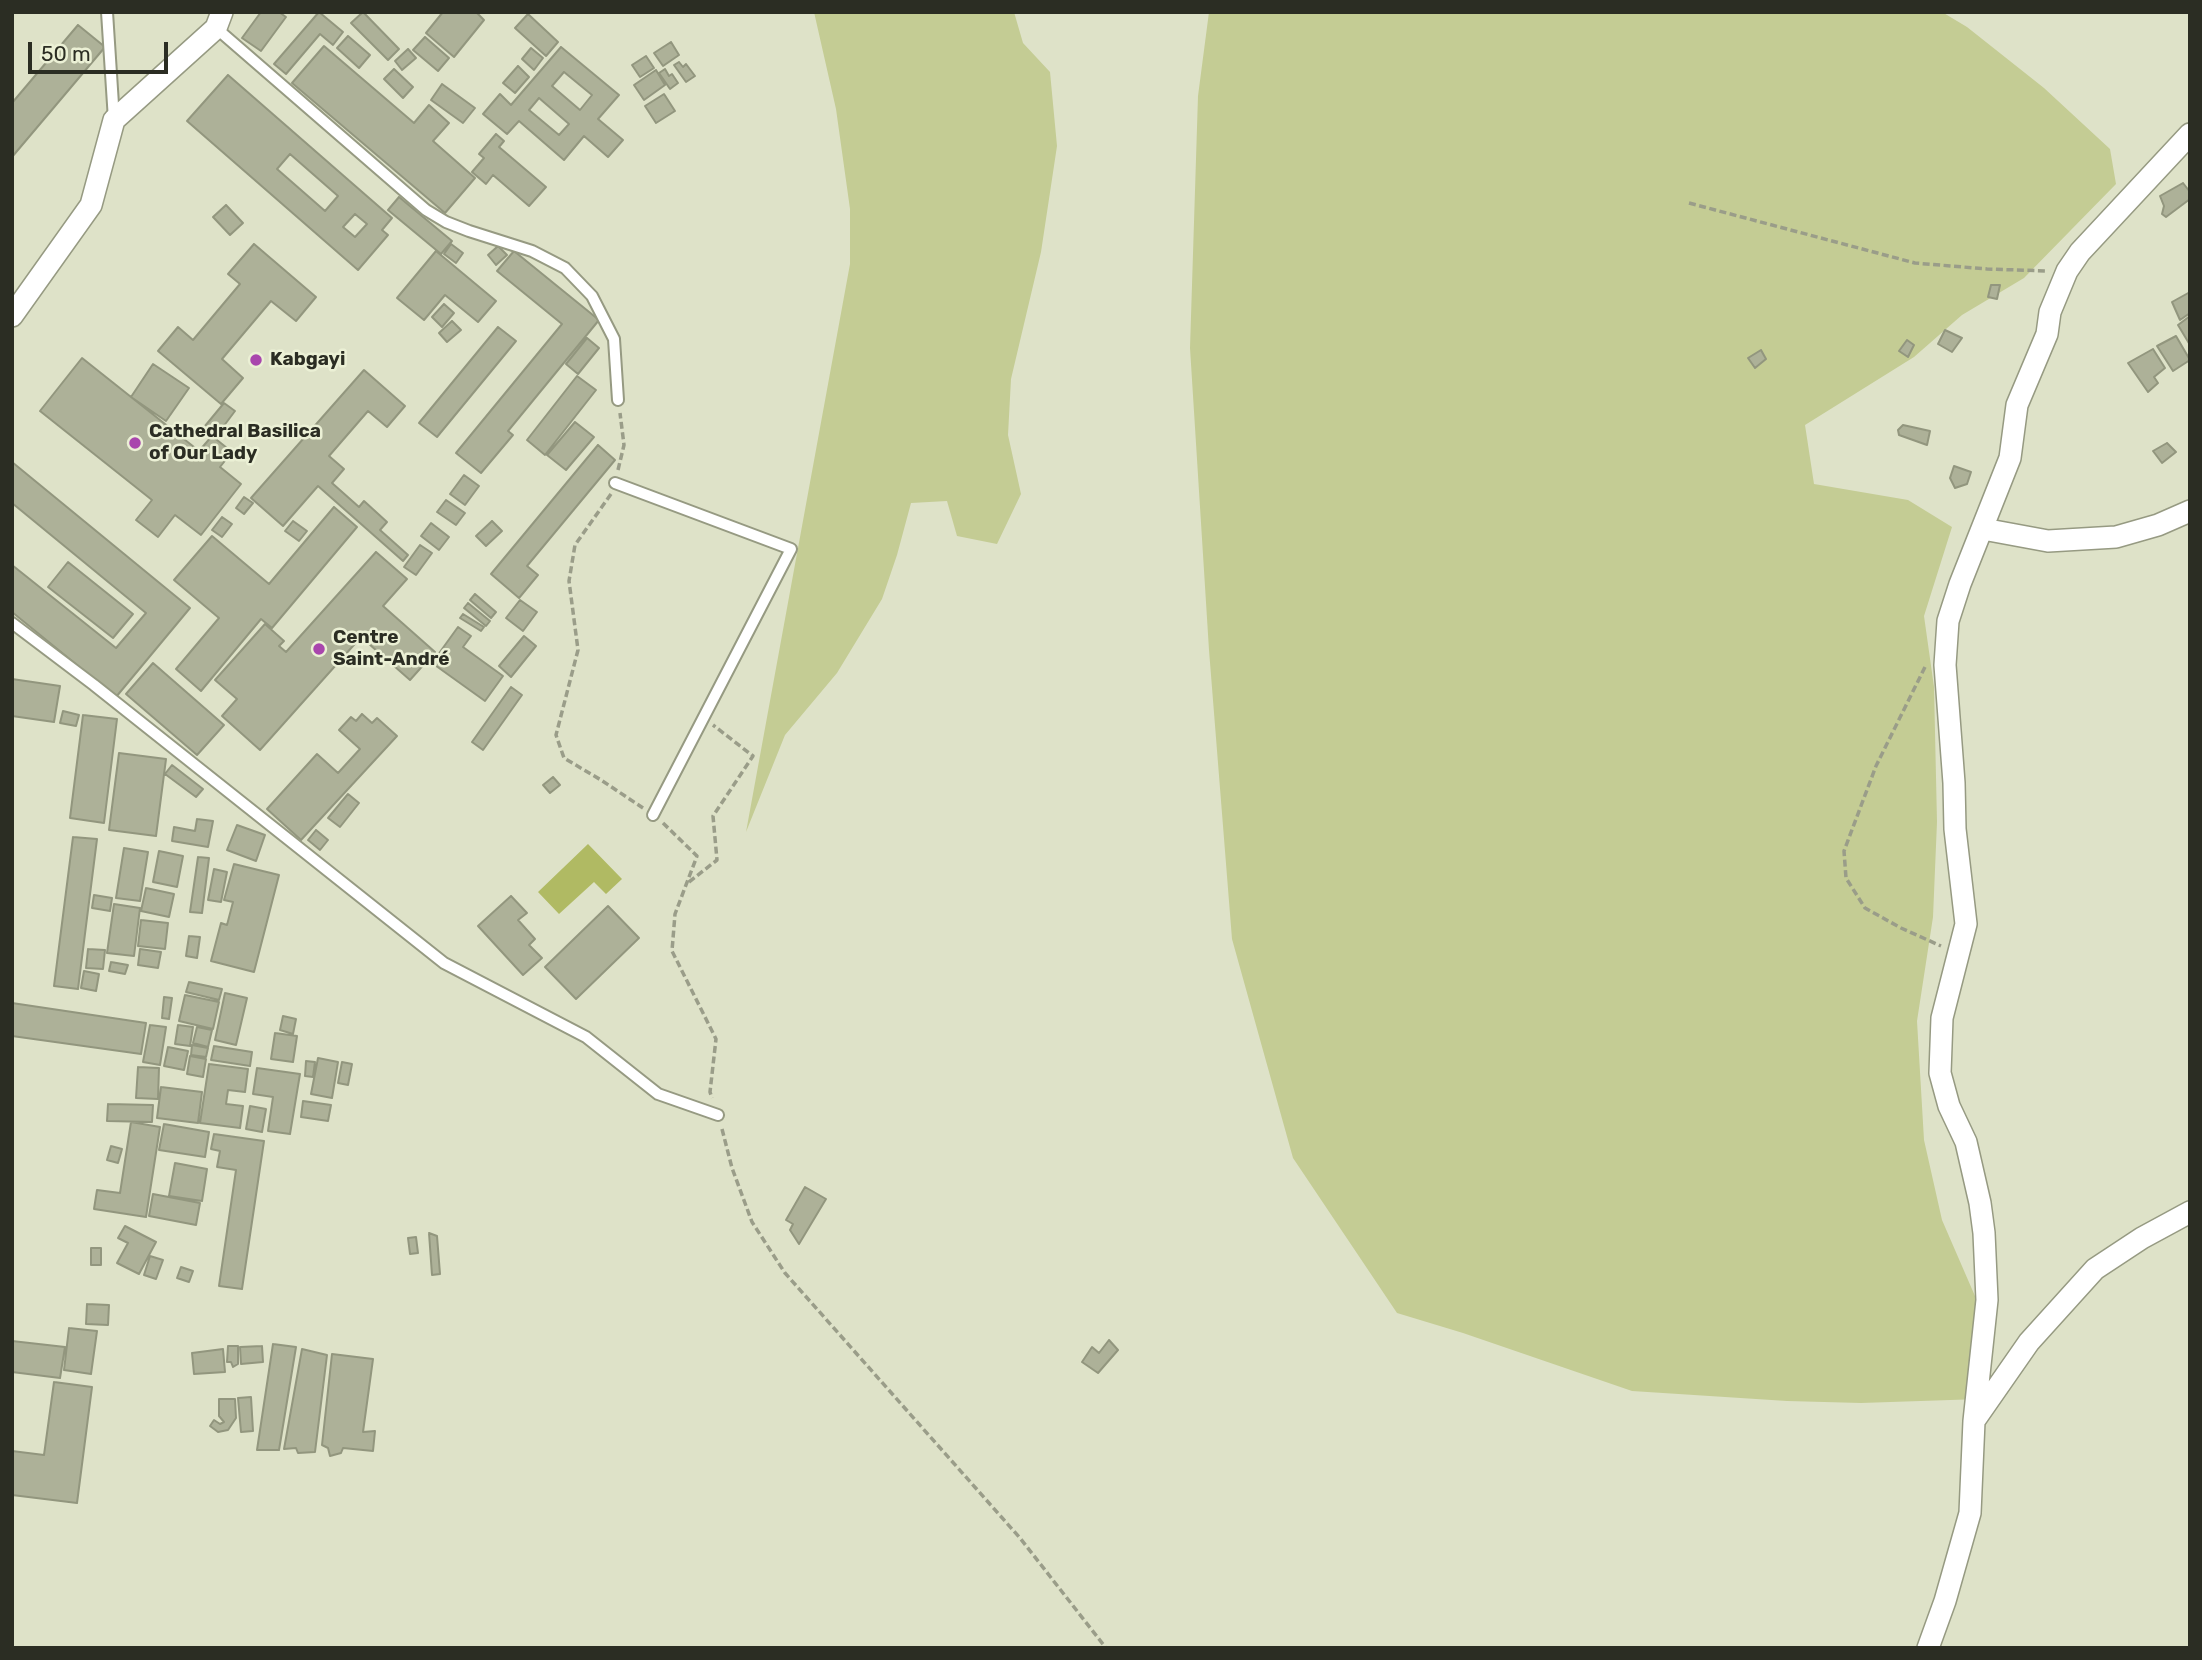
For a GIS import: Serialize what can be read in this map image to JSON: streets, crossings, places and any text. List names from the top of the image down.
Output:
{
  "places": ["Kabgayi", "Cathedral Basilica of Our Lady", "Centre Saint-André"],
  "scale_bar": "50 m"
}
